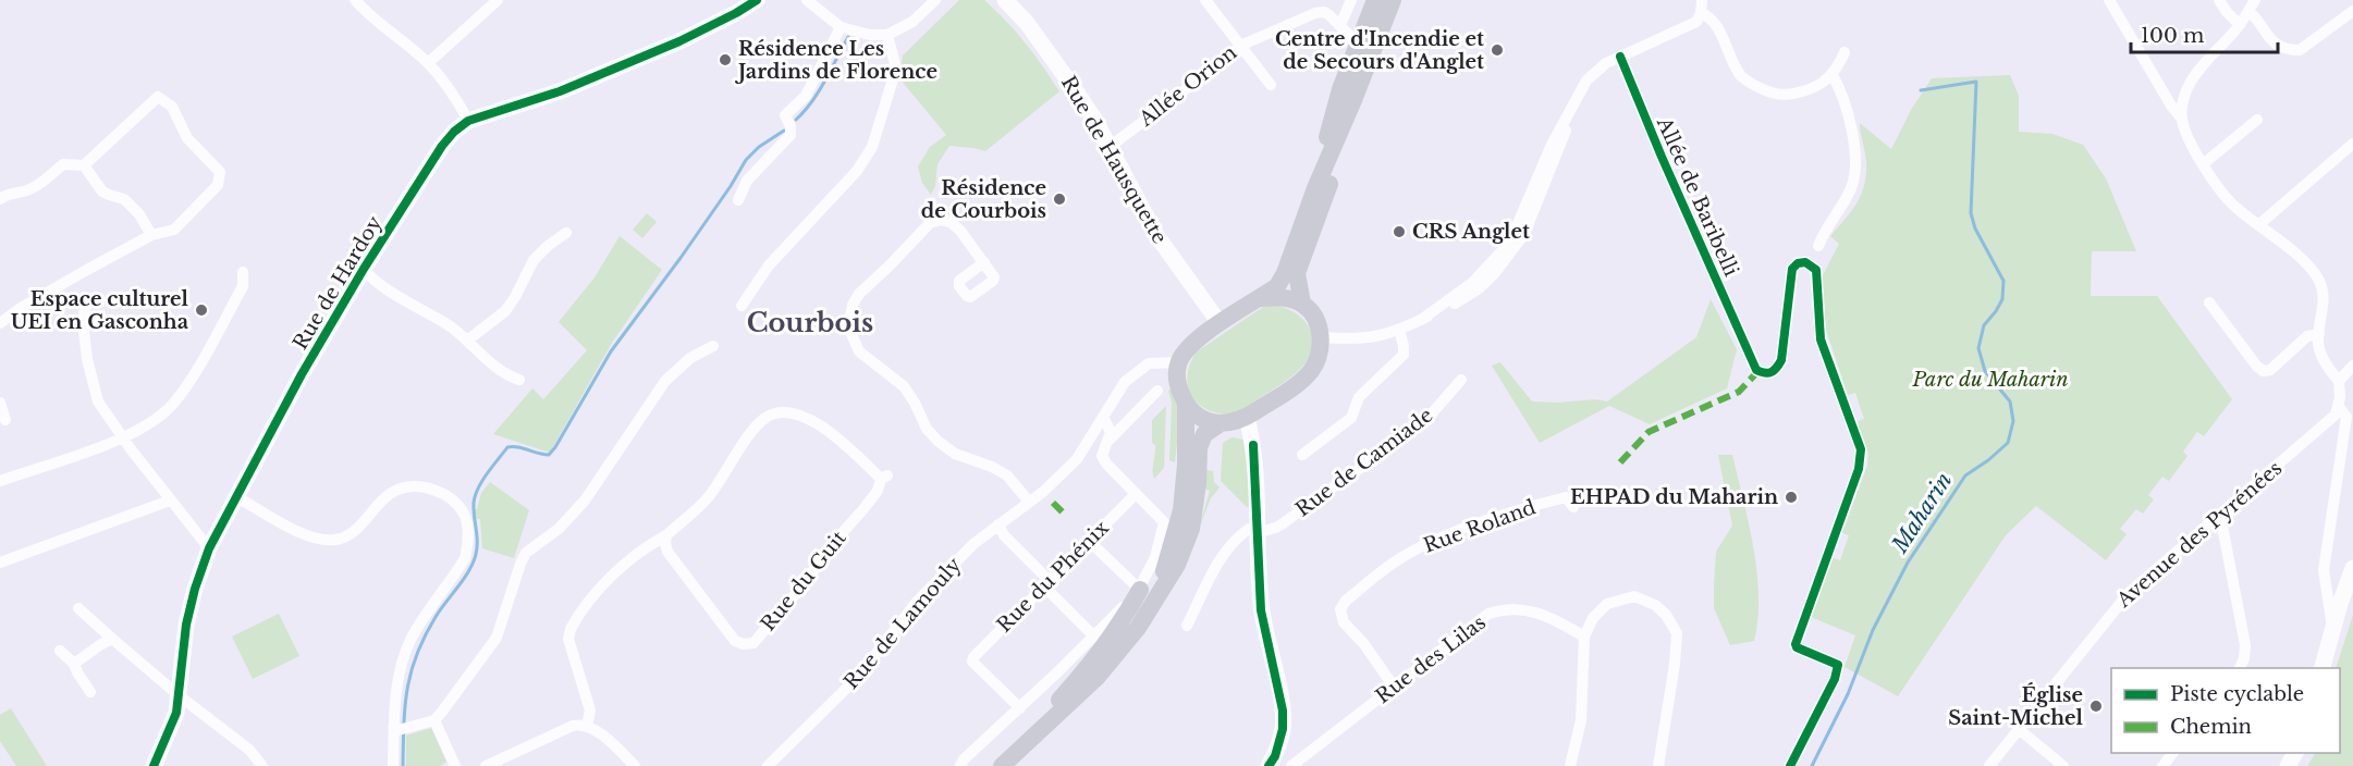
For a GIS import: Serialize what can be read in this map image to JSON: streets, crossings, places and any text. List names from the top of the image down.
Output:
{
  "streets": {
    "street": [
      "Allée Orion",
      "Rue de Hausquette",
      "Allée de Baribelli",
      "Rue de Hardoy",
      "Rue de Camiade",
      "Rue Roland",
      "Avenue des Pyrénées",
      "Rue du Phénix",
      "Rue du Guit",
      "Rue de Lamouly",
      "Rue des Lilas"
    ]
  },
  "crossings": [
    ["Allée Orion", "Rue de Hausquette"],
    ["Rue de Hausquette", "Rue de Lamouly"],
    ["Rue Roland", "Rue des Lilas"]
  ],
  "districts": ["Courbois"],
  "water": ["Maharin"],
  "parks": ["Parc du Maharin"],
  "places": [
    "Centre d'Incendie et de Secours d'Anglet",
    "Résidence Les Jardins de Florence",
    "Résidence de Courbois",
    "CRS Anglet",
    "Espace culturel UEI en Gasconha",
    "EHPAD du Maharin",
    "Église Saint-Michel"
  ],
  "legend": ["Piste cyclable", "Chemin"],
  "scale_bar": "100 m"
}
